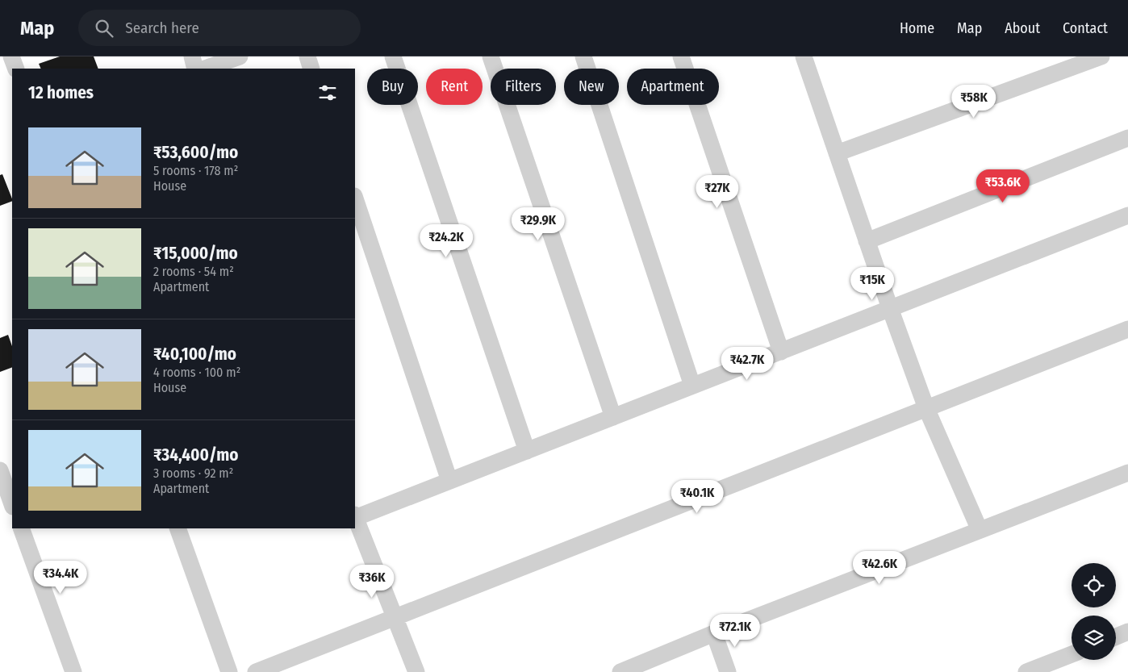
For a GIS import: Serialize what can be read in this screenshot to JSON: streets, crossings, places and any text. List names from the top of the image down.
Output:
{
  "page": {
    "header": "Map",
    "search": "Search here",
    "nav": [
      "Home",
      "Map",
      "About",
      "Contact"
    ],
    "chip": [
      "Buy",
      "Rent",
      "Filters",
      "New",
      "Apartment"
    ],
    "heading": "12 homes",
    "price": [
      "₹58K",
      "₹53.6K",
      "₹27K",
      "₹29.9K",
      "₹24.2K",
      "₹15K",
      "₹42.7K",
      "₹40.1K",
      "₹42.6K",
      "₹34.4K",
      "₹36K",
      "₹72.1K"
    ],
    "list": [
      {
        "name": "₹53,600/mo",
        "note": "5 rooms · 178 m² · House"
      },
      {
        "name": "₹15,000/mo",
        "note": "2 rooms · 54 m² · Apartment"
      },
      {
        "name": "₹40,100/mo",
        "note": "4 rooms · 100 m² · House"
      },
      {
        "name": "₹34,400/mo",
        "note": "3 rooms · 92 m² · Apartment"
      }
    ]
  }
}
